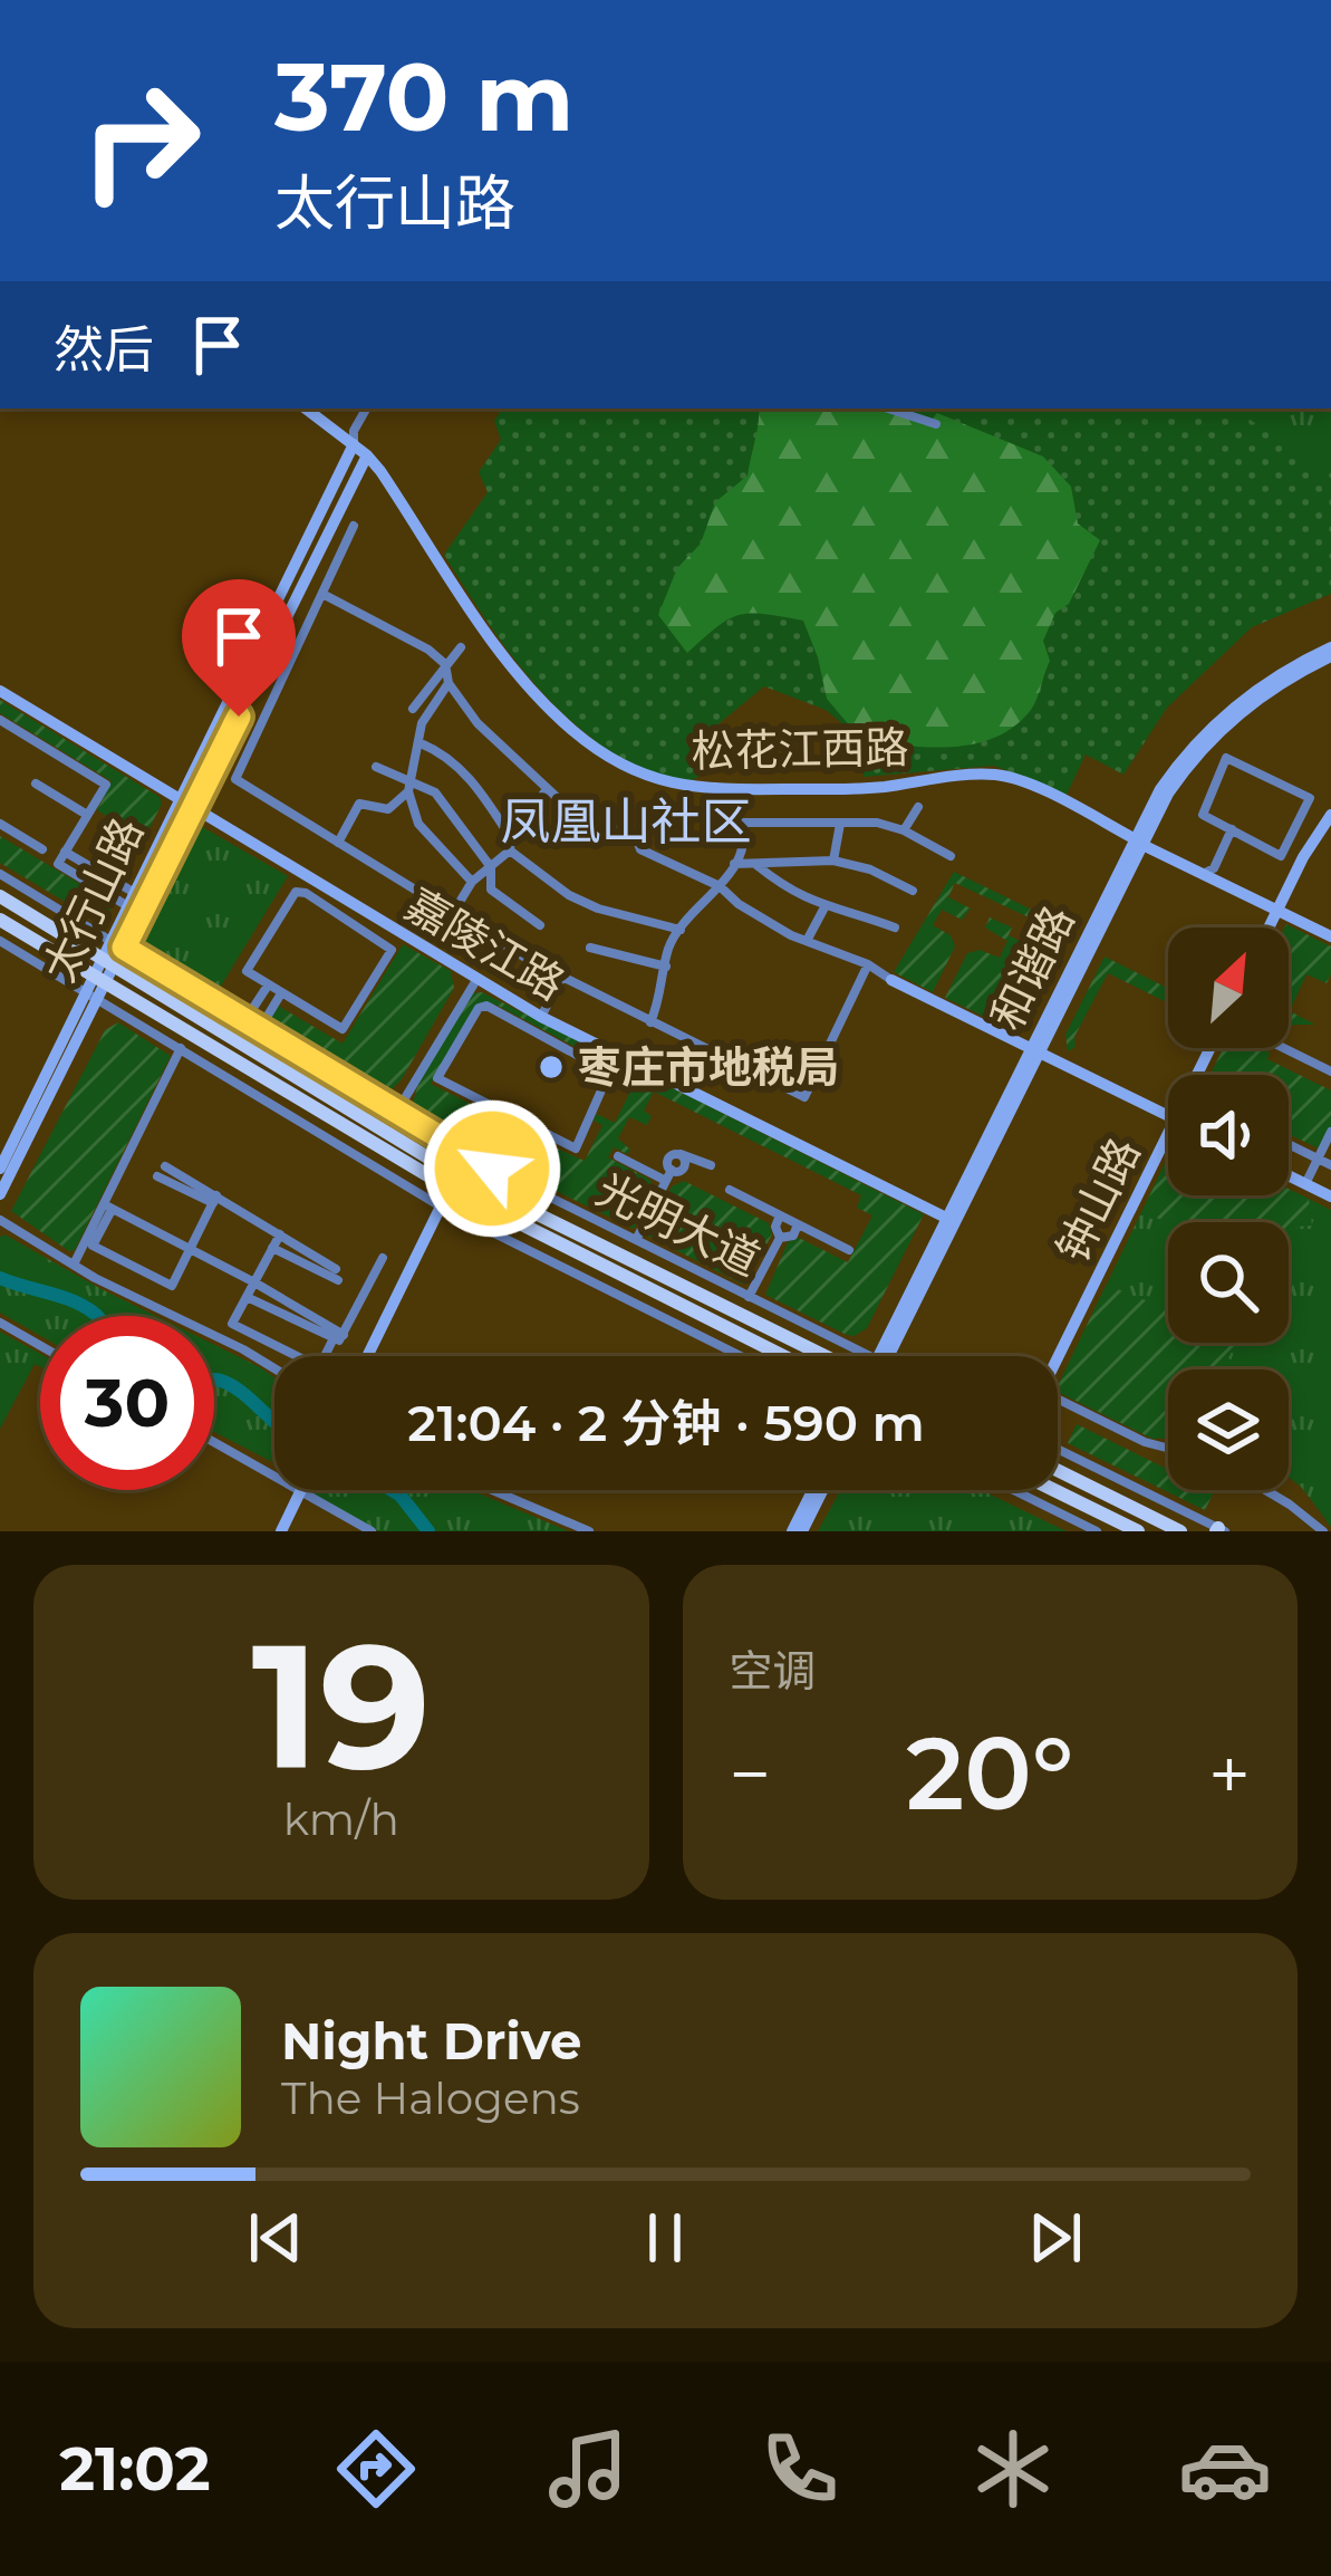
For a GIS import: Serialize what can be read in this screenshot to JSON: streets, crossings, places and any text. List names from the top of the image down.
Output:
{
  "streets": {
    "main road": ["光明大道"],
    "street": [
      "松花江西路",
      "太行山路",
      "嘉陵江路",
      "和谐路",
      "钟山路"
    ]
  },
  "crossings": [
    ["松花江西路", "太行山路"],
    ["松花江西路", "和谐路"],
    ["太行山路", "嘉陵江路"],
    ["太行山路", "光明大道"],
    ["嘉陵江路", "和谐路"]
  ],
  "districts": ["凤凰山社区"],
  "places": ["枣庄市地税局"],
  "north": "top right",
  "page": {
    "turn": ["370 m", "太行山路"],
    "then": "然后",
    "limit": "30",
    "trip": "21:04 · 2 分钟 · 590 m",
    "tile": [
      ["19", "km/h"],
      "空调"
    ],
    "heat": ["−", "20°", "+"],
    "song": ["Night Drive", "The Halogens"],
    "tabs": "21:02"
  }
}
